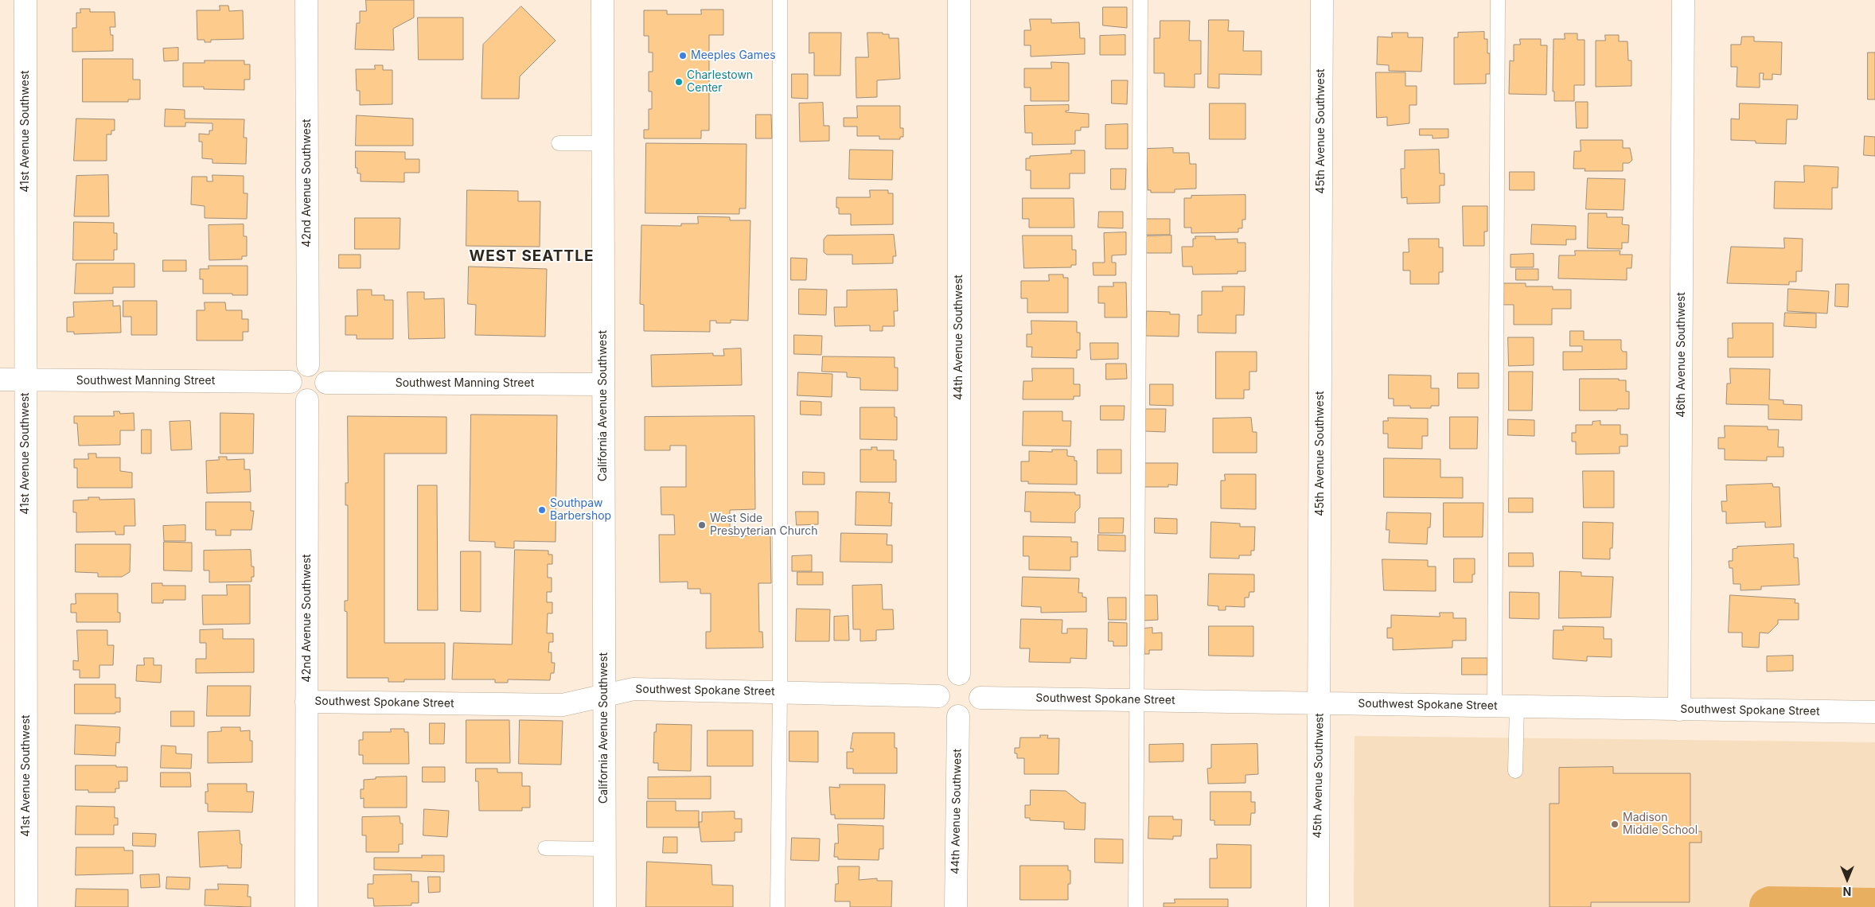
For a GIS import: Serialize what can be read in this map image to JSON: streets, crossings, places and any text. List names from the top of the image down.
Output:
{
  "streets": {
    "street": [
      "41st Avenue Southwest",
      "45th Avenue Southwest",
      "42nd Avenue Southwest",
      "44th Avenue Southwest",
      "46th Avenue Southwest",
      "Southwest Manning Street",
      "California Avenue Southwest",
      "Southwest Spokane Street"
    ]
  },
  "crossings": [
    ["41st Avenue Southwest", "Southwest Manning Street"],
    ["45th Avenue Southwest", "Southwest Spokane Street"],
    ["42nd Avenue Southwest", "Southwest Manning Street"],
    ["42nd Avenue Southwest", "Southwest Spokane Street"],
    ["44th Avenue Southwest", "Southwest Spokane Street"],
    ["46th Avenue Southwest", "Southwest Spokane Street"],
    ["Southwest Manning Street", "California Avenue Southwest"],
    ["California Avenue Southwest", "Southwest Spokane Street"]
  ],
  "districts": ["WEST SEATTLE"],
  "places": [
    "Meeples Games",
    "Charlestown Center",
    "Southpaw Barbershop",
    "West Side Presbyterian Church",
    "Madison Middle School"
  ],
  "north": "bottom"
}
